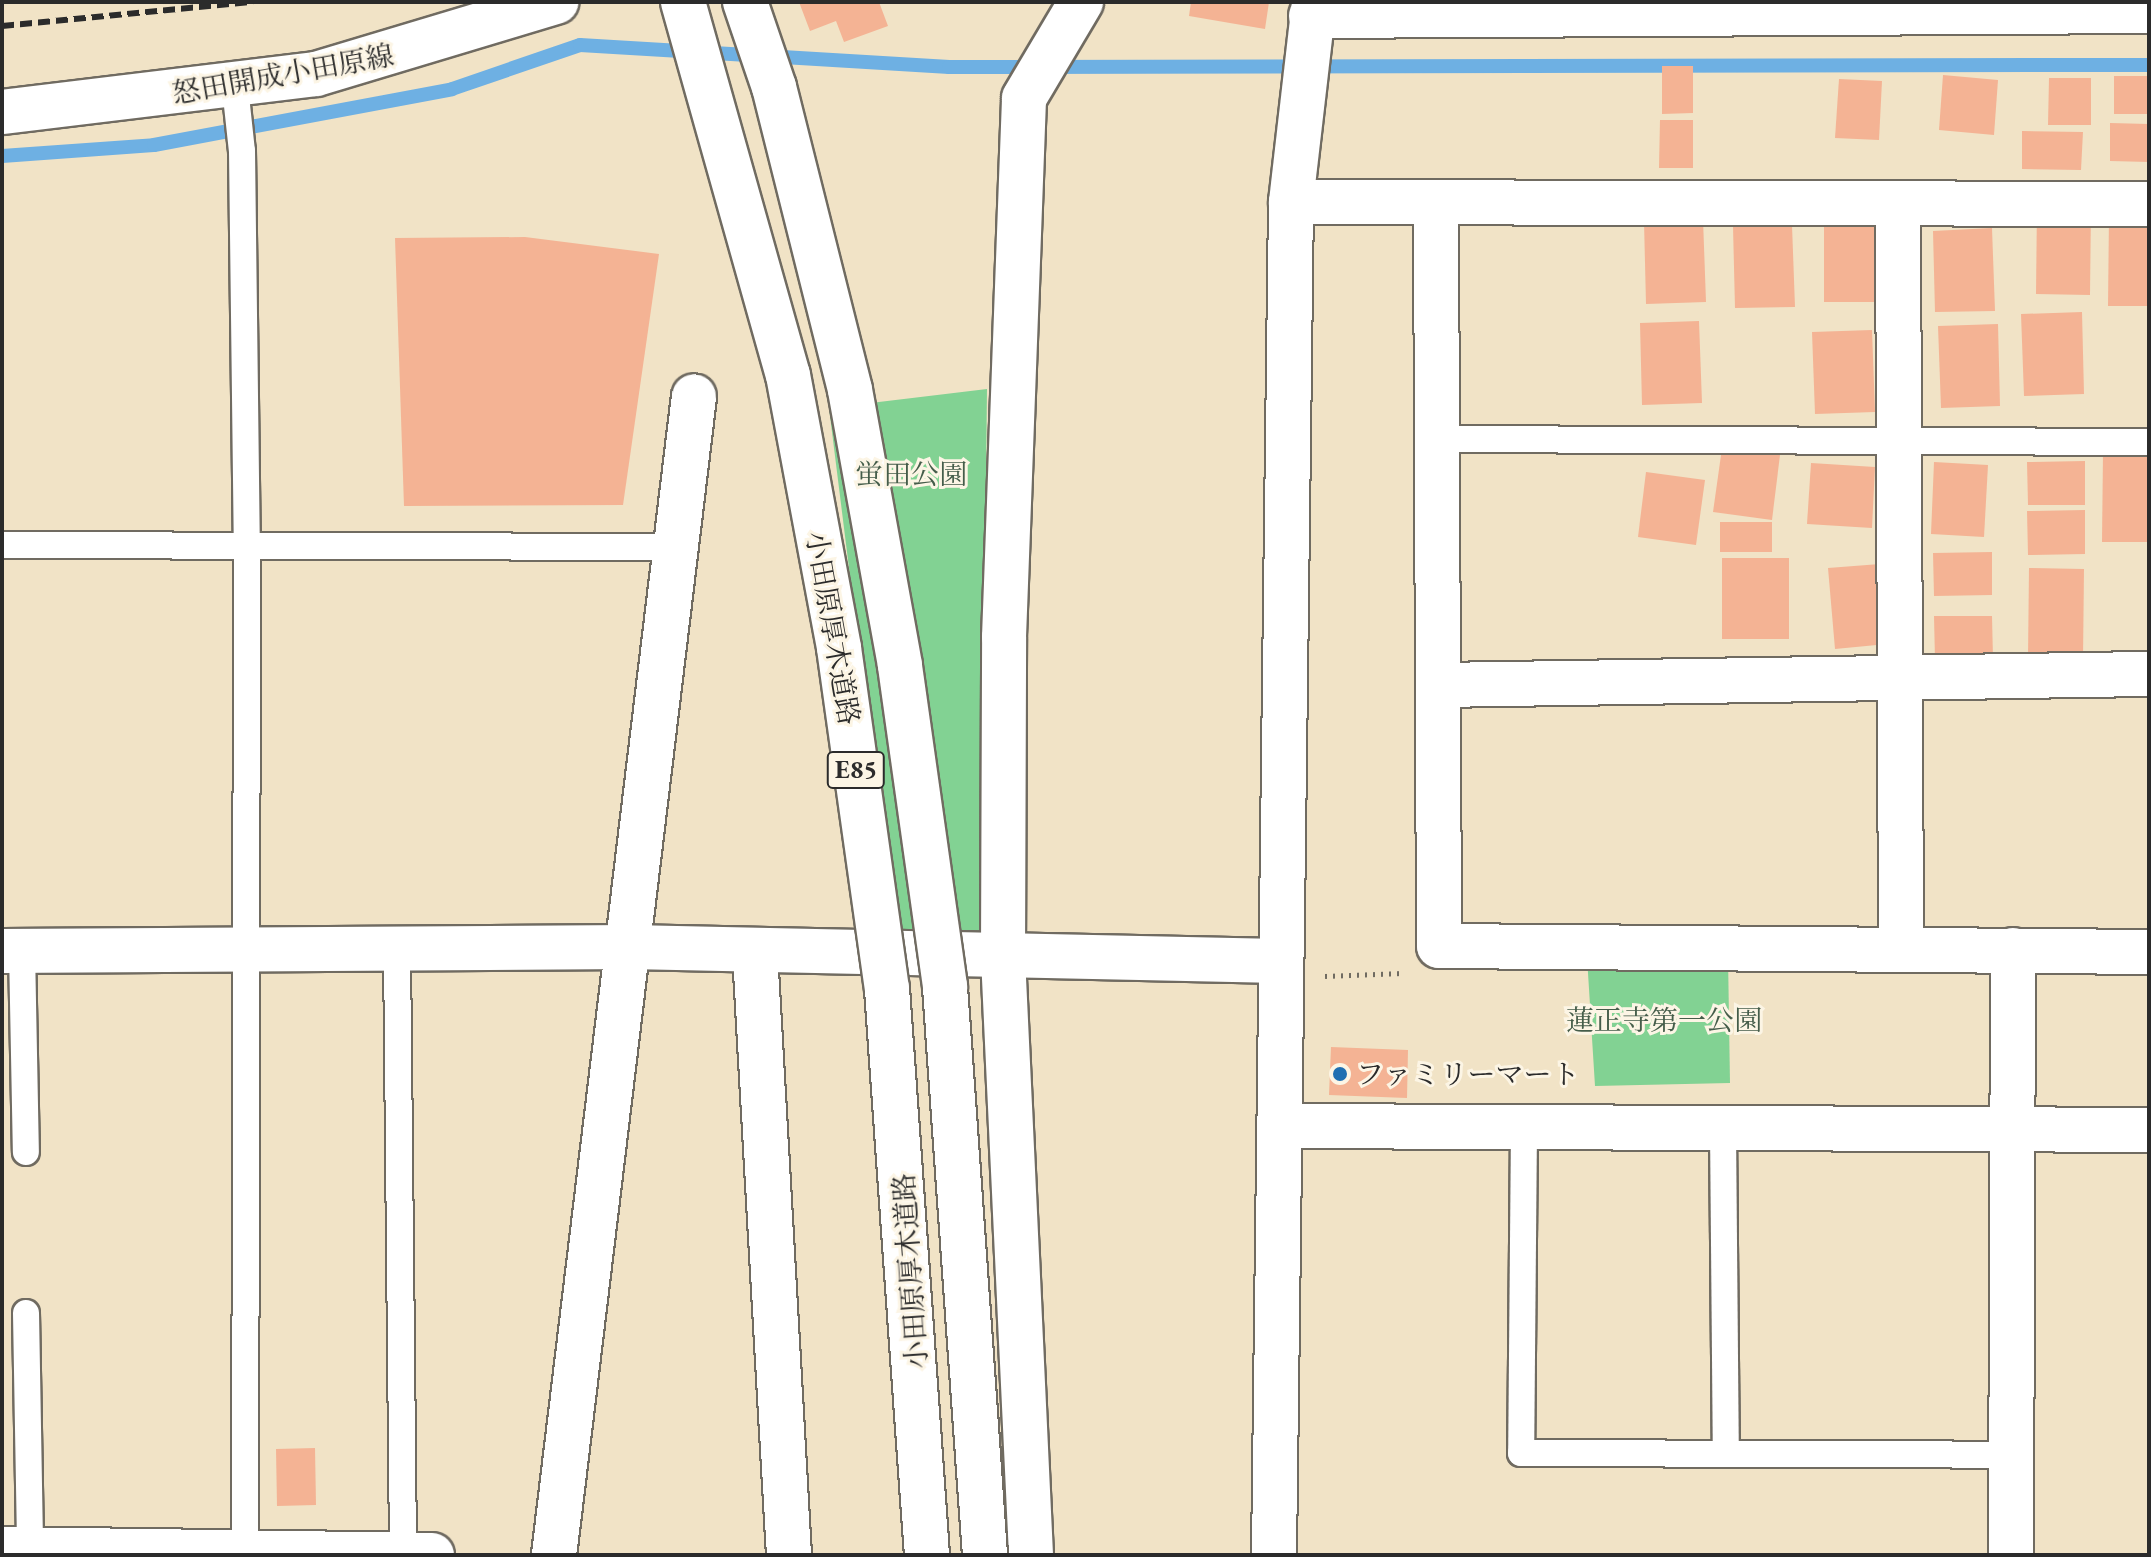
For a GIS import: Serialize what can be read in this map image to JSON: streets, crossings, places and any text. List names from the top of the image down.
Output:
{
  "streets": {
    "main road": ["怒田開成小田原線", "小田原厚木道路", "E85"]
  },
  "parks": ["蛍田公園", "蓮正寺第一公園"],
  "places": ["ファミリーマート"]
}
